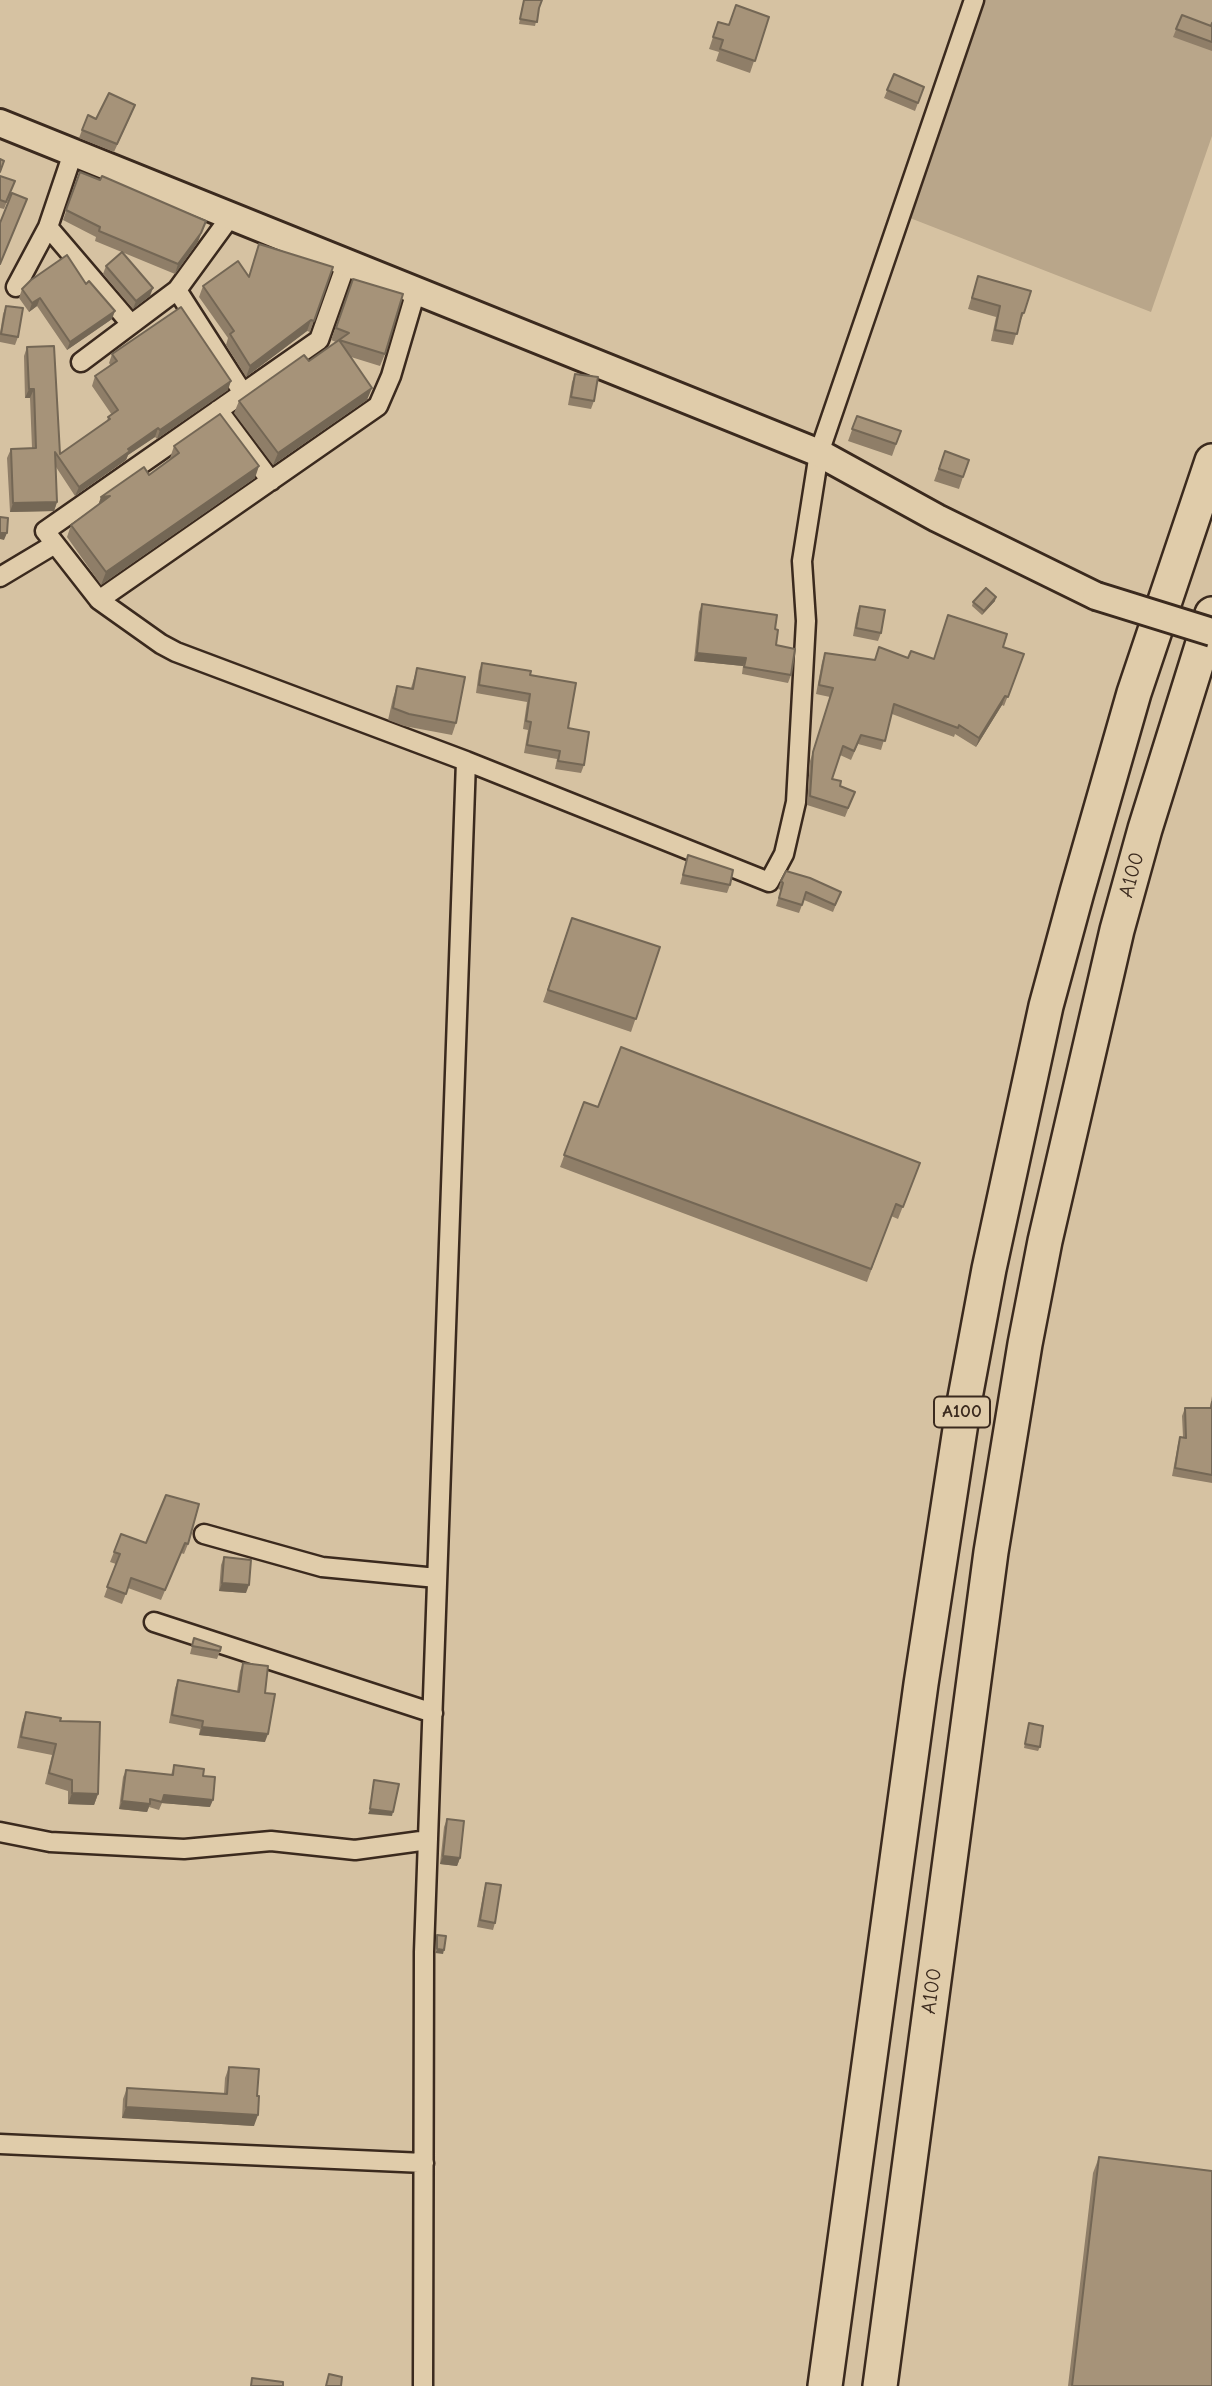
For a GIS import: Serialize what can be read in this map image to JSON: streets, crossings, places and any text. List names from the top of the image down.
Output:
{
  "streets": {
    "highway": ["A100"]
  }
}
